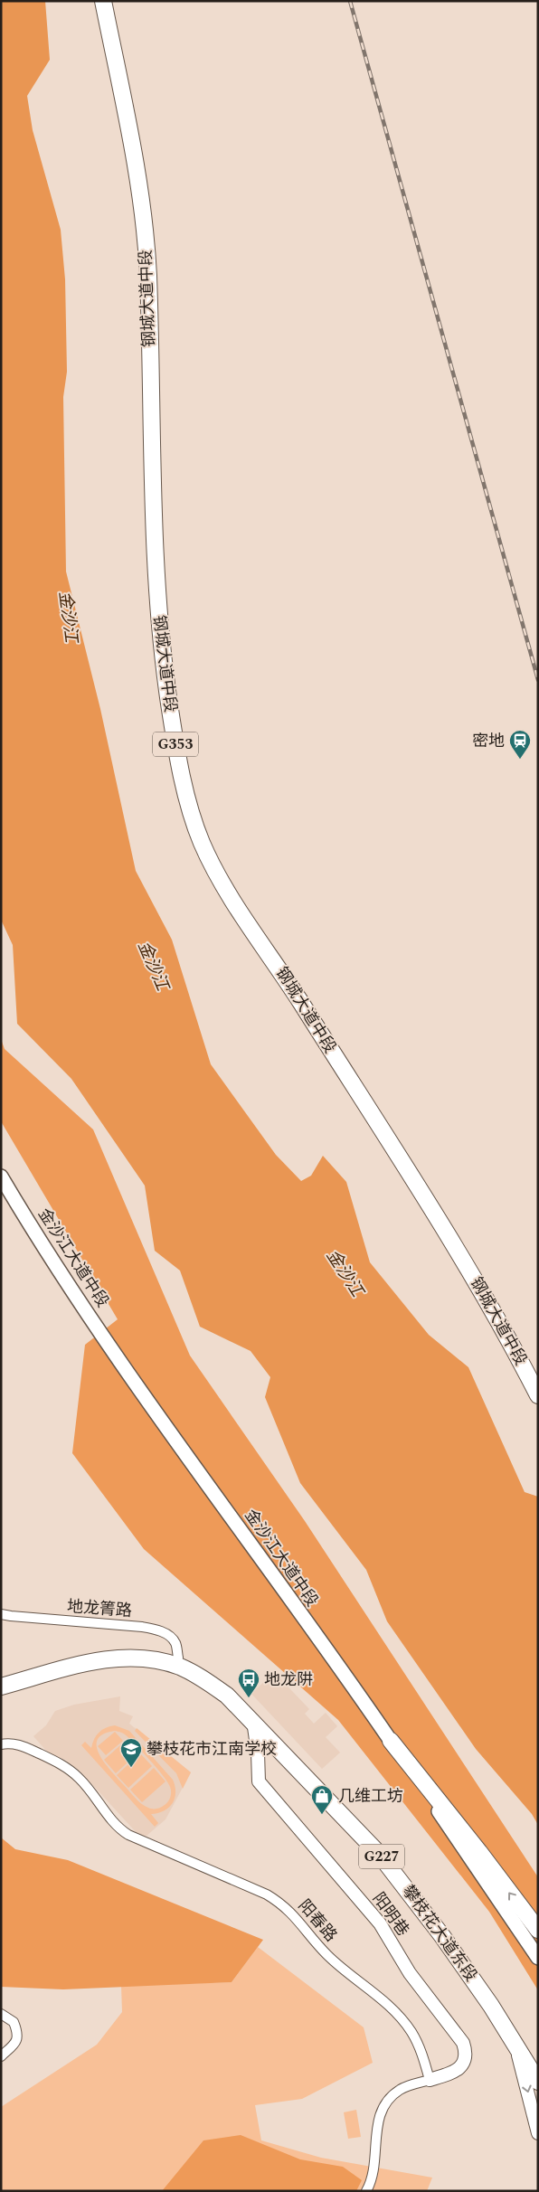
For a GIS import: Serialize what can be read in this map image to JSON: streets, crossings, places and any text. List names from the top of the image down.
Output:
{
  "streets": {
    "highway": [
      "钢城大道中段",
      "G353",
      "G227",
      "攀枝花大道东段"
    ],
    "main road": ["金沙江大道中段"],
    "street": ["地龙箐路", "阳明巷", "阳春路"]
  },
  "crossings": [
    ["地龙箐路", "攀枝花大道东段"],
    ["阳明巷", "阳春路"],
    ["阳明巷", "攀枝花大道东段"]
  ],
  "water": ["金沙江"],
  "places": {
    "station": ["密地"],
    "bus stop": ["地龙阱"],
    "school or university": ["攀枝花市江南学校"],
    "shop": ["几维工坊"]
  }
}
